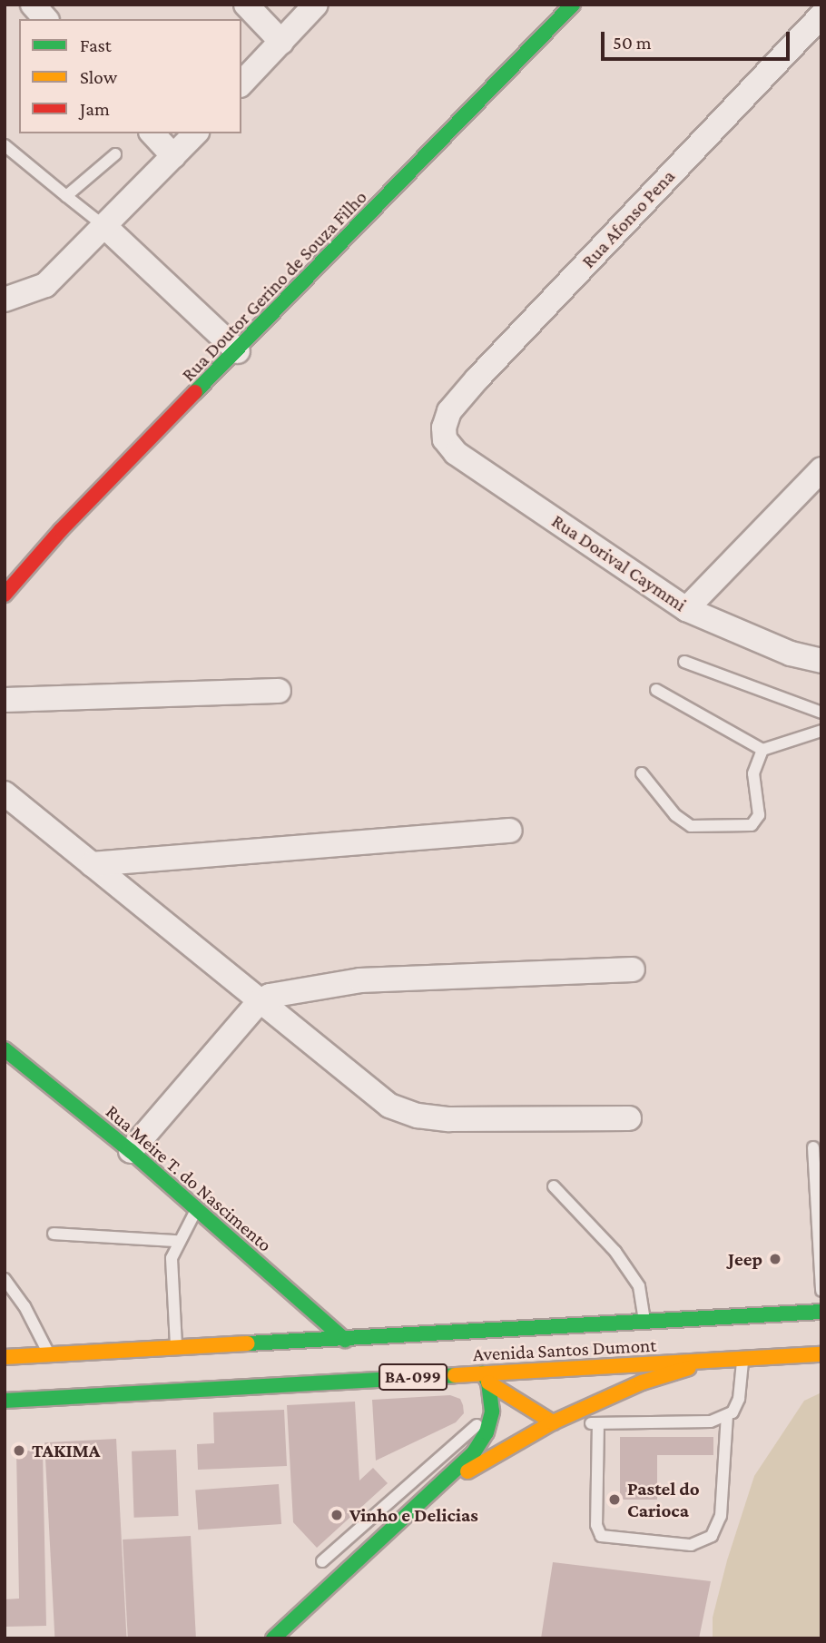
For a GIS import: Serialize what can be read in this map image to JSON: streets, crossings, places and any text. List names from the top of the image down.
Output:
{
  "streets": {
    "main road": [
      "Rua Doutor Gerino de Souza Filho",
      "Rua Meire T. do Nascimento",
      "Avenida Santos Dumont",
      "BA-099"
    ],
    "street": ["Rua Afonso Pena", "Rua Dorival Caymmi"]
  },
  "crossings": [
    ["Rua Afonso Pena", "Rua Dorival Caymmi"],
    ["Rua Meire T. do Nascimento", "Avenida Santos Dumont"]
  ],
  "places": [
    "Jeep",
    "TAKIMA",
    "Pastel do Carioca",
    "Vinho e Delicias"
  ],
  "legend": ["Fast", "Slow", "Jam"],
  "scale_bar": "50 m"
}
